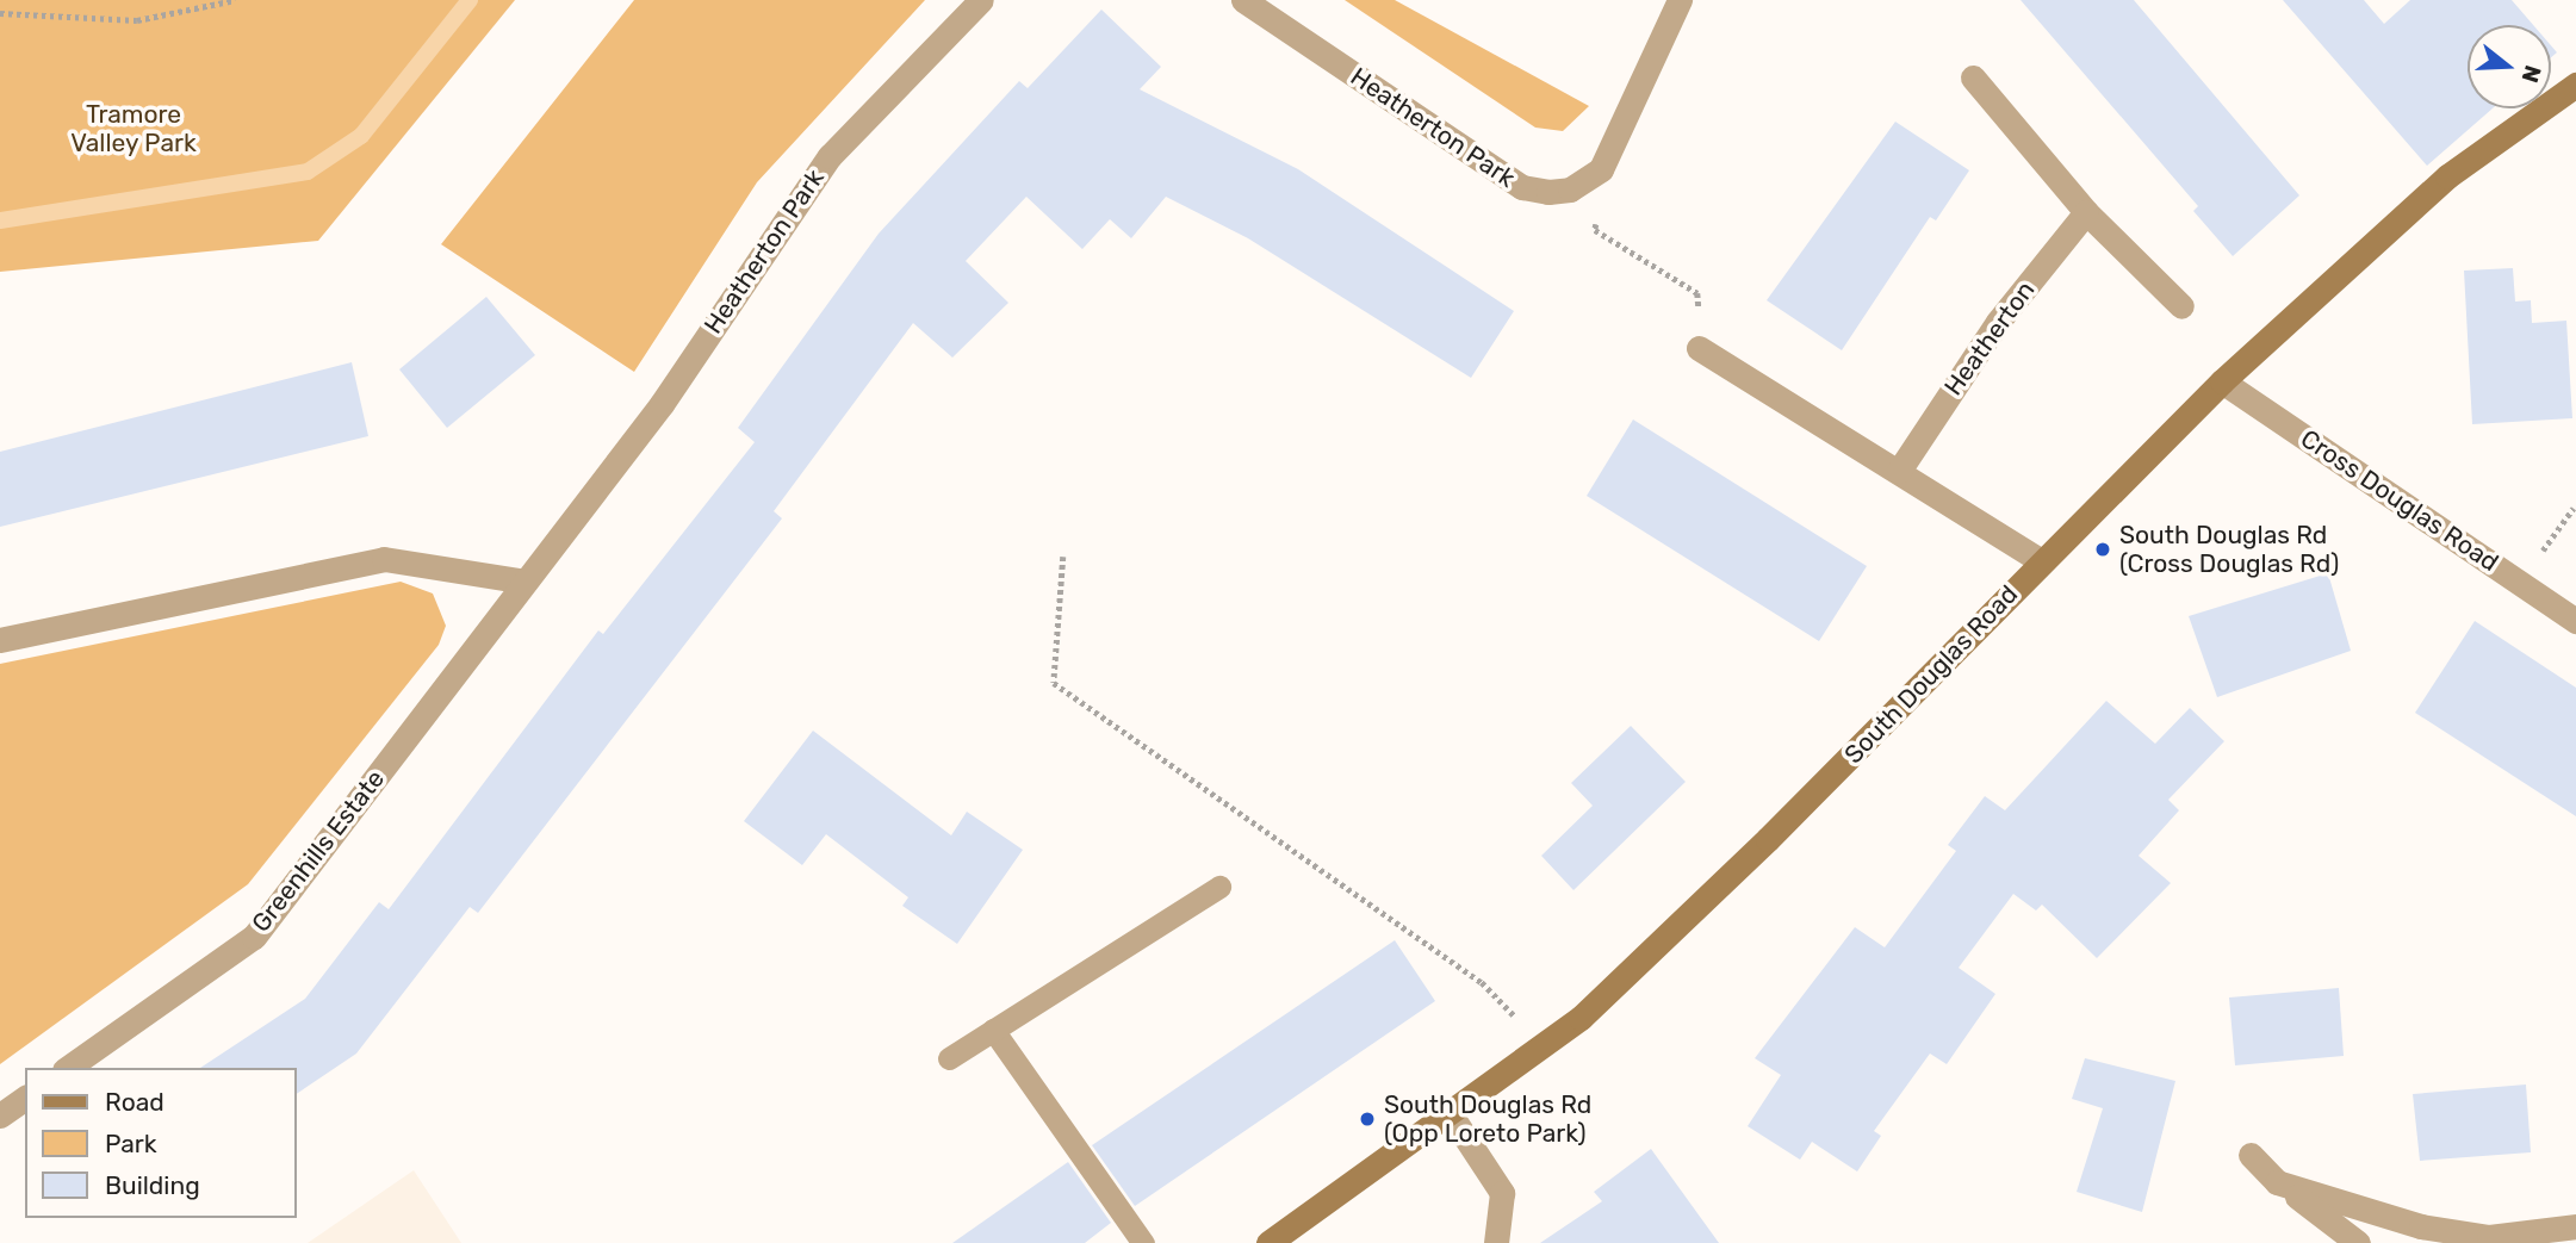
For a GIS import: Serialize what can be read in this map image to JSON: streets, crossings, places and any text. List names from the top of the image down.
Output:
{
  "streets": {
    "main road": ["South Douglas Road"],
    "street": [
      "Heatherton Park",
      "Heatherton",
      "Cross Douglas Road",
      "Greenhills Estate"
    ]
  },
  "crossings": [
    ["Heatherton Park", "Greenhills Estate"],
    ["Cross Douglas Road", "South Douglas Road"]
  ],
  "parks": ["Tramore Valley Park"],
  "places": ["South Douglas Rd (Cross Douglas Rd)", "South Douglas Rd (Opp Loreto Park)"],
  "legend": ["Road", "Park", "Building"],
  "north": "right"
}
